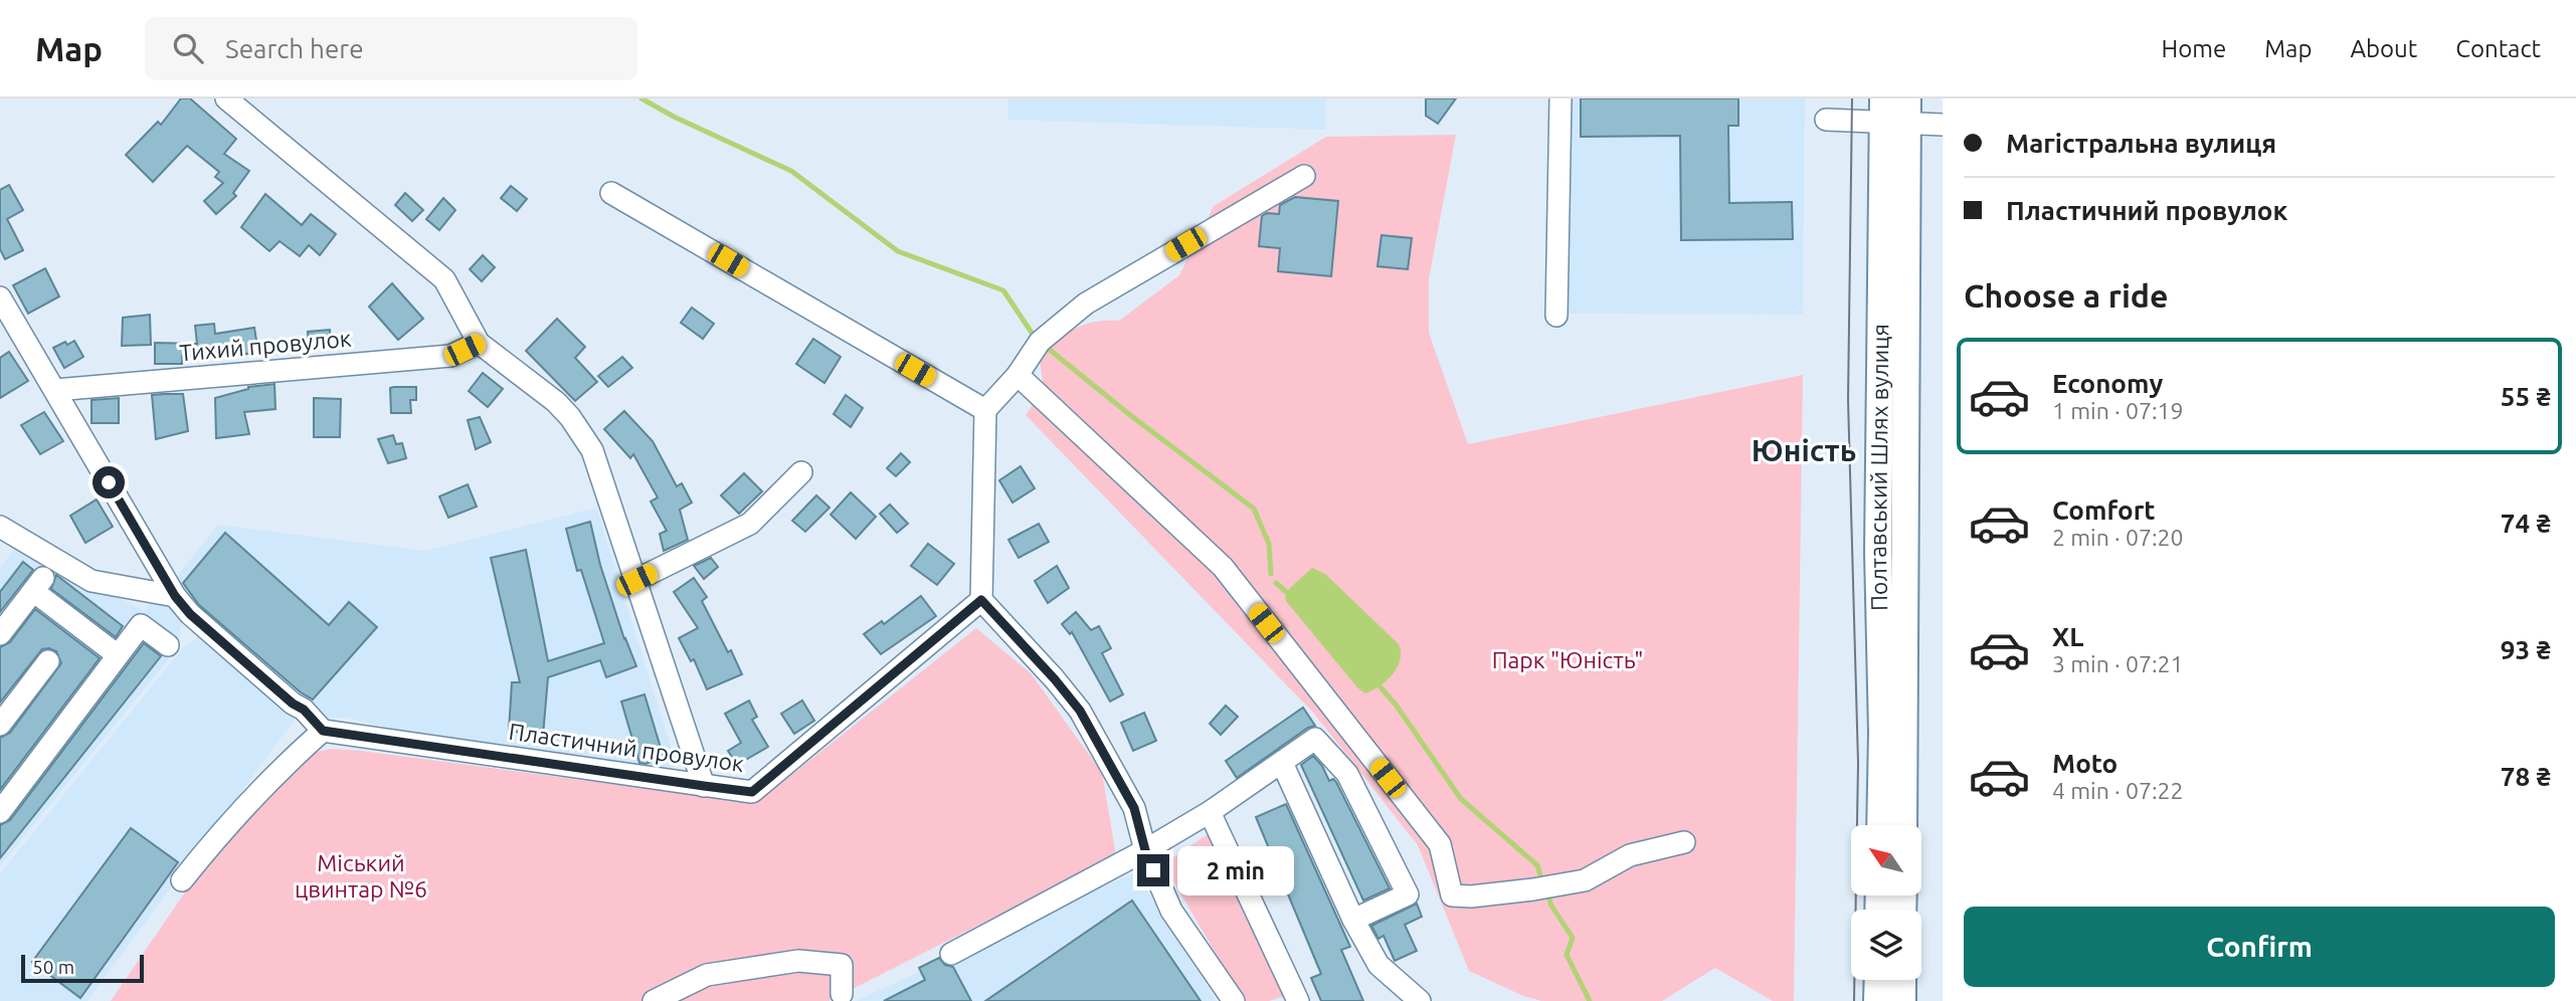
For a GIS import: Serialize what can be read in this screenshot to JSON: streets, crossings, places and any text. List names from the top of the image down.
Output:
{
  "streets": {
    "main road": ["Полтавський Шлях вулиця"],
    "street": ["Тихий провулок", "Пластичний провулок"]
  },
  "districts": ["Юність"],
  "parks": ["Парк \"Юність\"", "Міський цвинтар №6"],
  "scale_bar": "50 m",
  "north": "top left",
  "page": {
    "header": "Map",
    "search": "Search here",
    "nav": [
      "Home",
      "Map",
      "About",
      "Contact"
    ],
    "banner": ["Магістральна вулиця", "Пластичний провулок"],
    "heading": "Choose a ride",
    "list": [
      {
        "name": "Economy",
        "note": "1 min · 07:19",
        "value": "55 ₴"
      },
      {
        "name": "Comfort",
        "note": "2 min · 07:20",
        "value": "74 ₴"
      },
      {
        "name": "XL",
        "note": "3 min · 07:21",
        "value": "93 ₴"
      },
      {
        "name": "Moto",
        "note": "4 min · 07:22",
        "value": "78 ₴"
      }
    ],
    "bubble": "2 min",
    "buttons": "Confirm",
    "scale": "50 m"
  }
}
